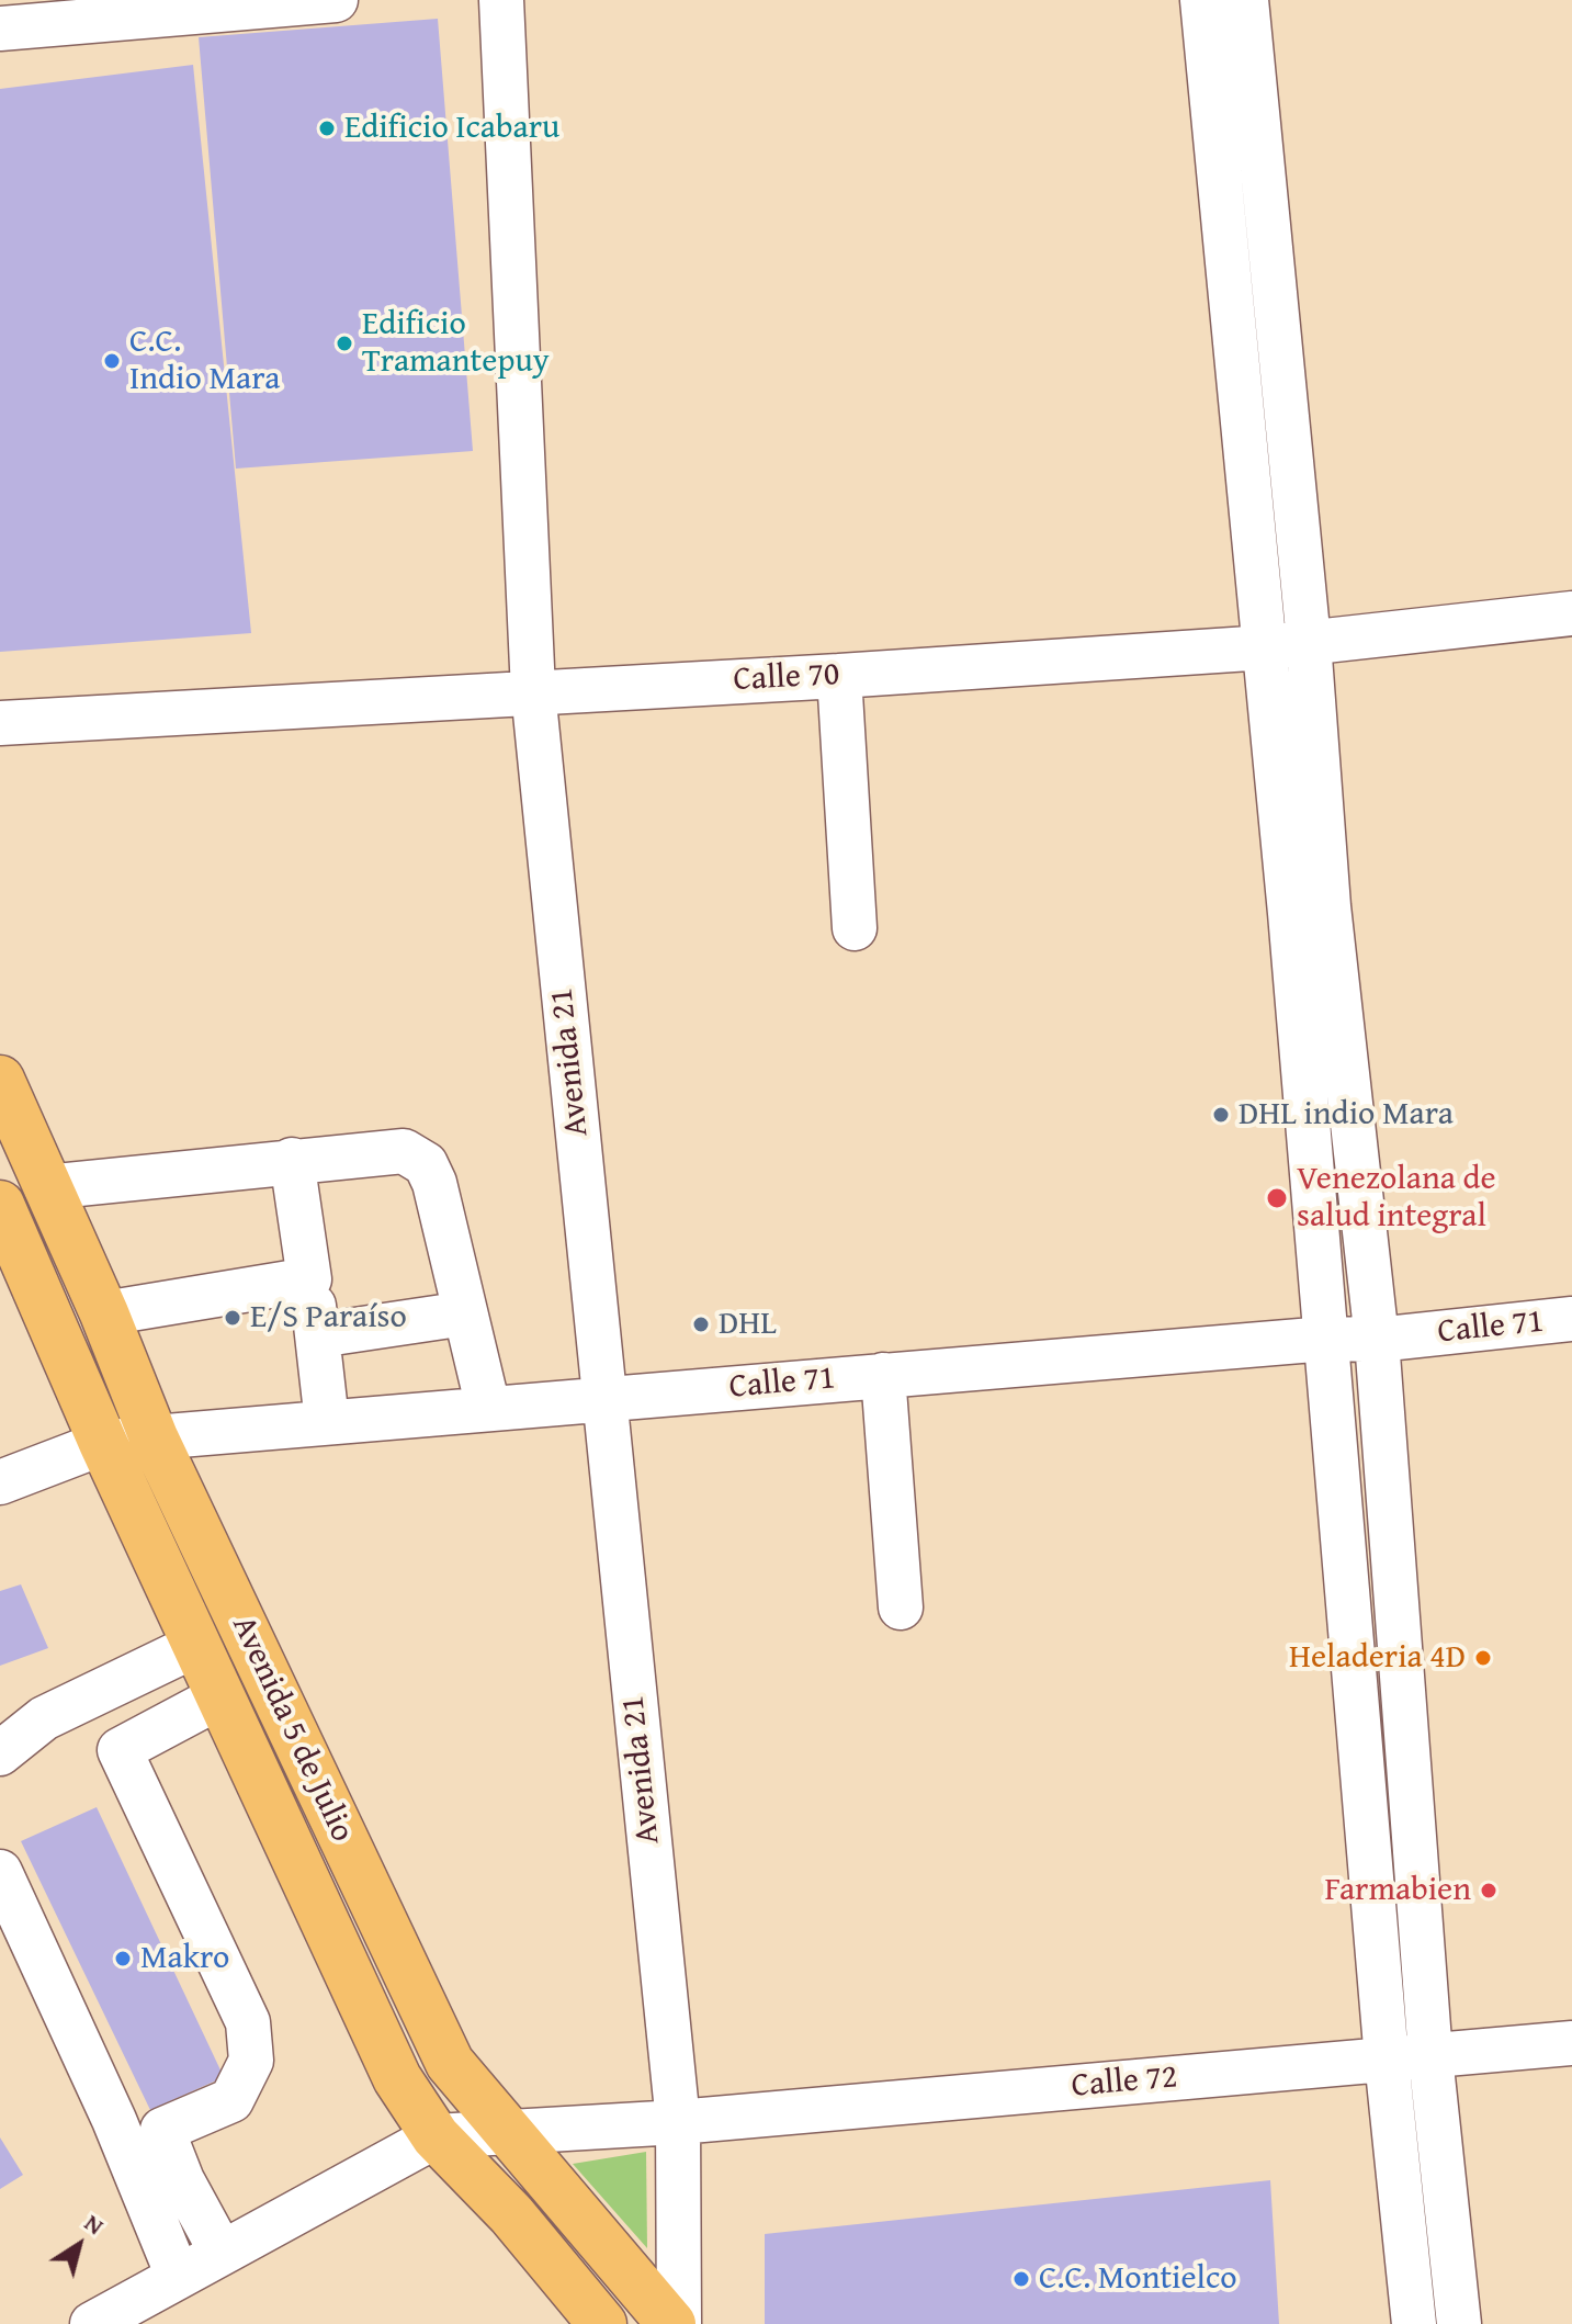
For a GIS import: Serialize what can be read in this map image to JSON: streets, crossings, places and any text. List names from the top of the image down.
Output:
{
  "streets": {
    "main road": ["Avenida 5 de Julio"],
    "street": [
      "Calle 70",
      "Avenida 21",
      "Calle 71",
      "Calle 72"
    ]
  },
  "crossings": [
    ["Calle 70", "Avenida 21"],
    ["Avenida 21", "Calle 71"],
    ["Avenida 21", "Calle 72"],
    ["Calle 71", "Avenida 5 de Julio"],
    ["Avenida 5 de Julio", "Calle 72"]
  ],
  "places": [
    "Edificio Icabaru",
    "Edificio Tramantepuy",
    "C.C. Indio Mara",
    "DHL indio Mara",
    "Venezolana de salud integral",
    "E/S Paraíso",
    "DHL",
    "Heladeria 4D",
    "Farmabien",
    "Makro",
    "C.C. Montielco"
  ],
  "north": "top right"
}
